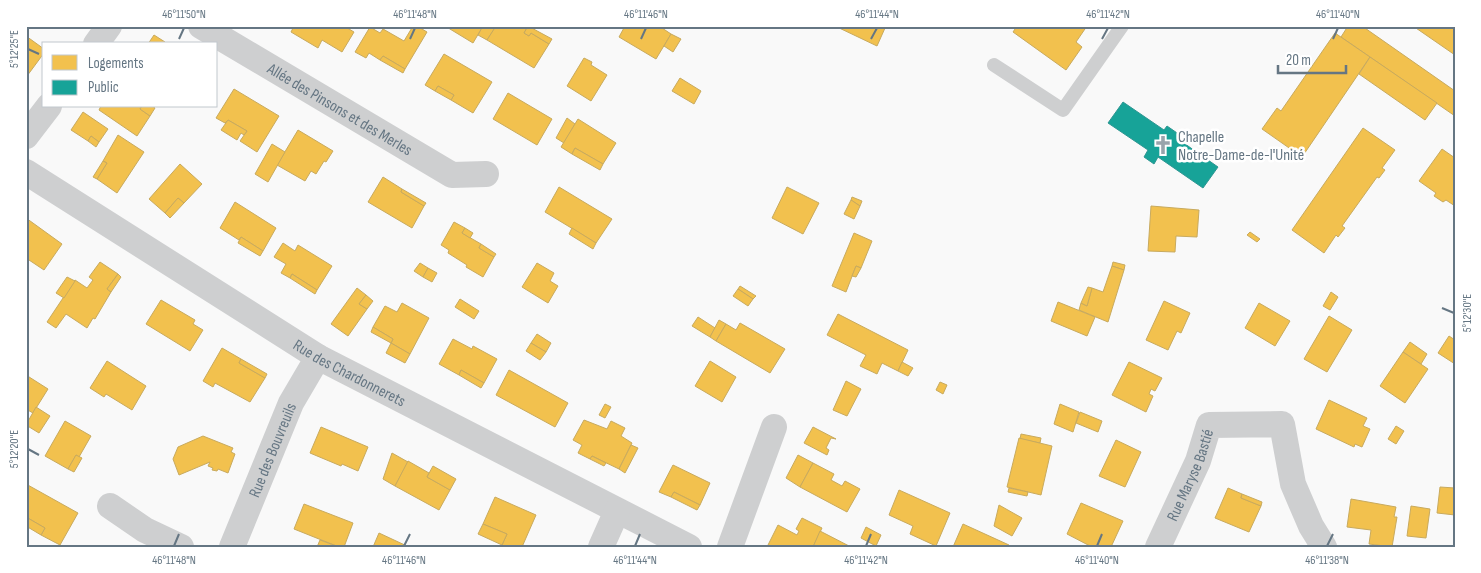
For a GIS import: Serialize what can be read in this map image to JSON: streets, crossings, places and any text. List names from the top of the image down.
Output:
{
  "streets": {
    "street": [
      "Allée des Pinsons et des Merles",
      "Rue des Chardonnerets",
      "Rue des Bouvreuils",
      "Rue Maryse Bastié"
    ]
  },
  "crossings": [
    ["Rue des Chardonnerets", "Rue des Bouvreuils"]
  ],
  "places": {
    "church": ["Chapelle Notre-Dame-de-l'Unité"]
  },
  "legend": ["Logements", "Public"],
  "scale_bar": "20 m",
  "coordinates": [
    "46°11'50\"N",
    "46°11'48\"N",
    "46°11'46\"N",
    "46°11'44\"N",
    "46°11'42\"N",
    "46°11'40\"N",
    "5°12'25\"E",
    "5°12'30\"E",
    "5°12'20\"E",
    "46°11'38\"N"
  ]
}
